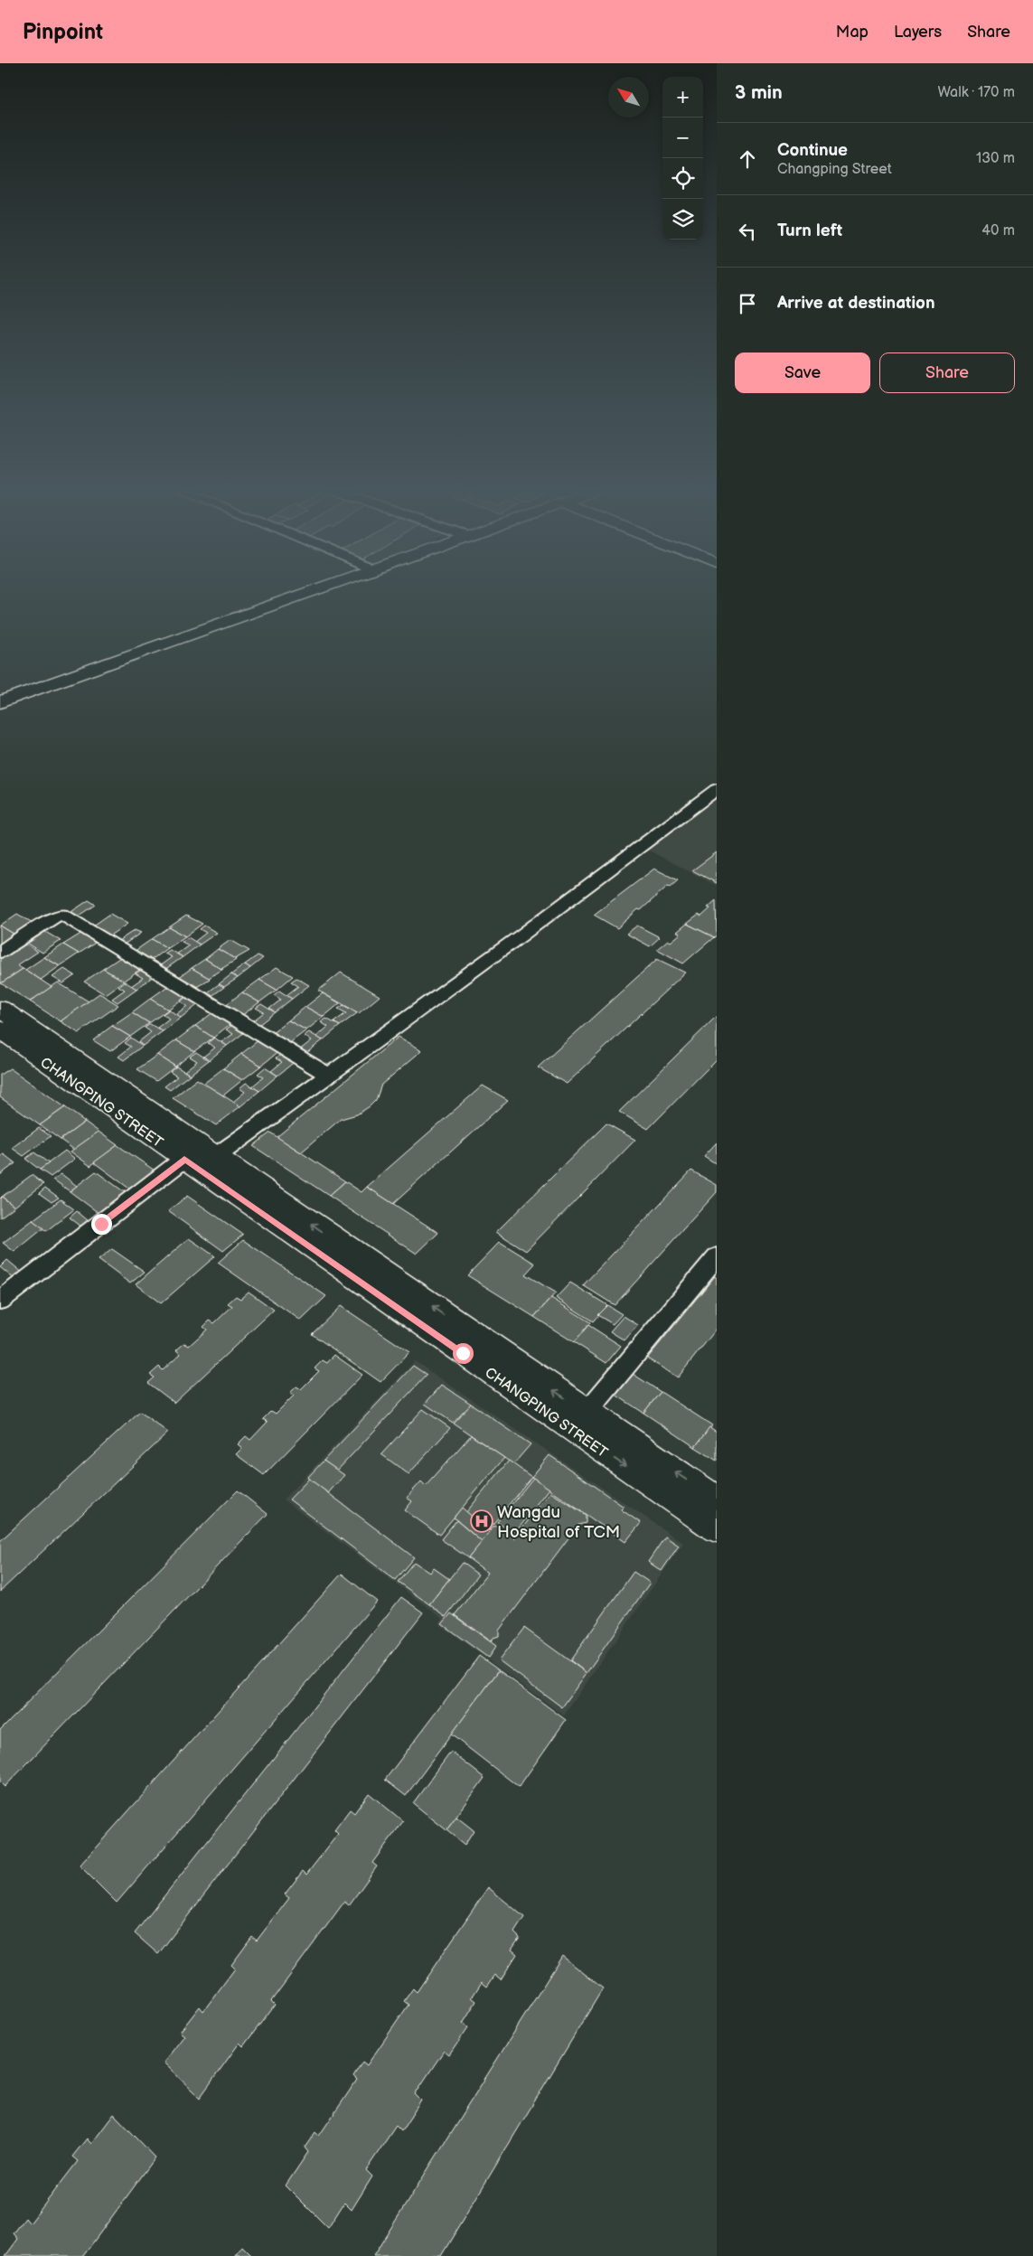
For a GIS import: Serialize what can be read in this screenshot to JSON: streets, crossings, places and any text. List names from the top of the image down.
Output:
{
  "streets": {
    "street": ["CHANGPING STREET"]
  },
  "places": {
    "hospital": ["Wangdu Hospital of TCM"]
  },
  "north": "top left",
  "page": {
    "header": "Pinpoint",
    "nav": ["Map", "Layers", "Share"],
    "heading": ["3 min", "Walk · 170 m"],
    "map_buttons": ["+", "−"],
    "list": [
      ["Continue", "Changping Street", "130 m"],
      ["Turn left", "40 m"],
      "Arrive at destination"
    ],
    "buttons": ["Save", "Share"]
  }
}
